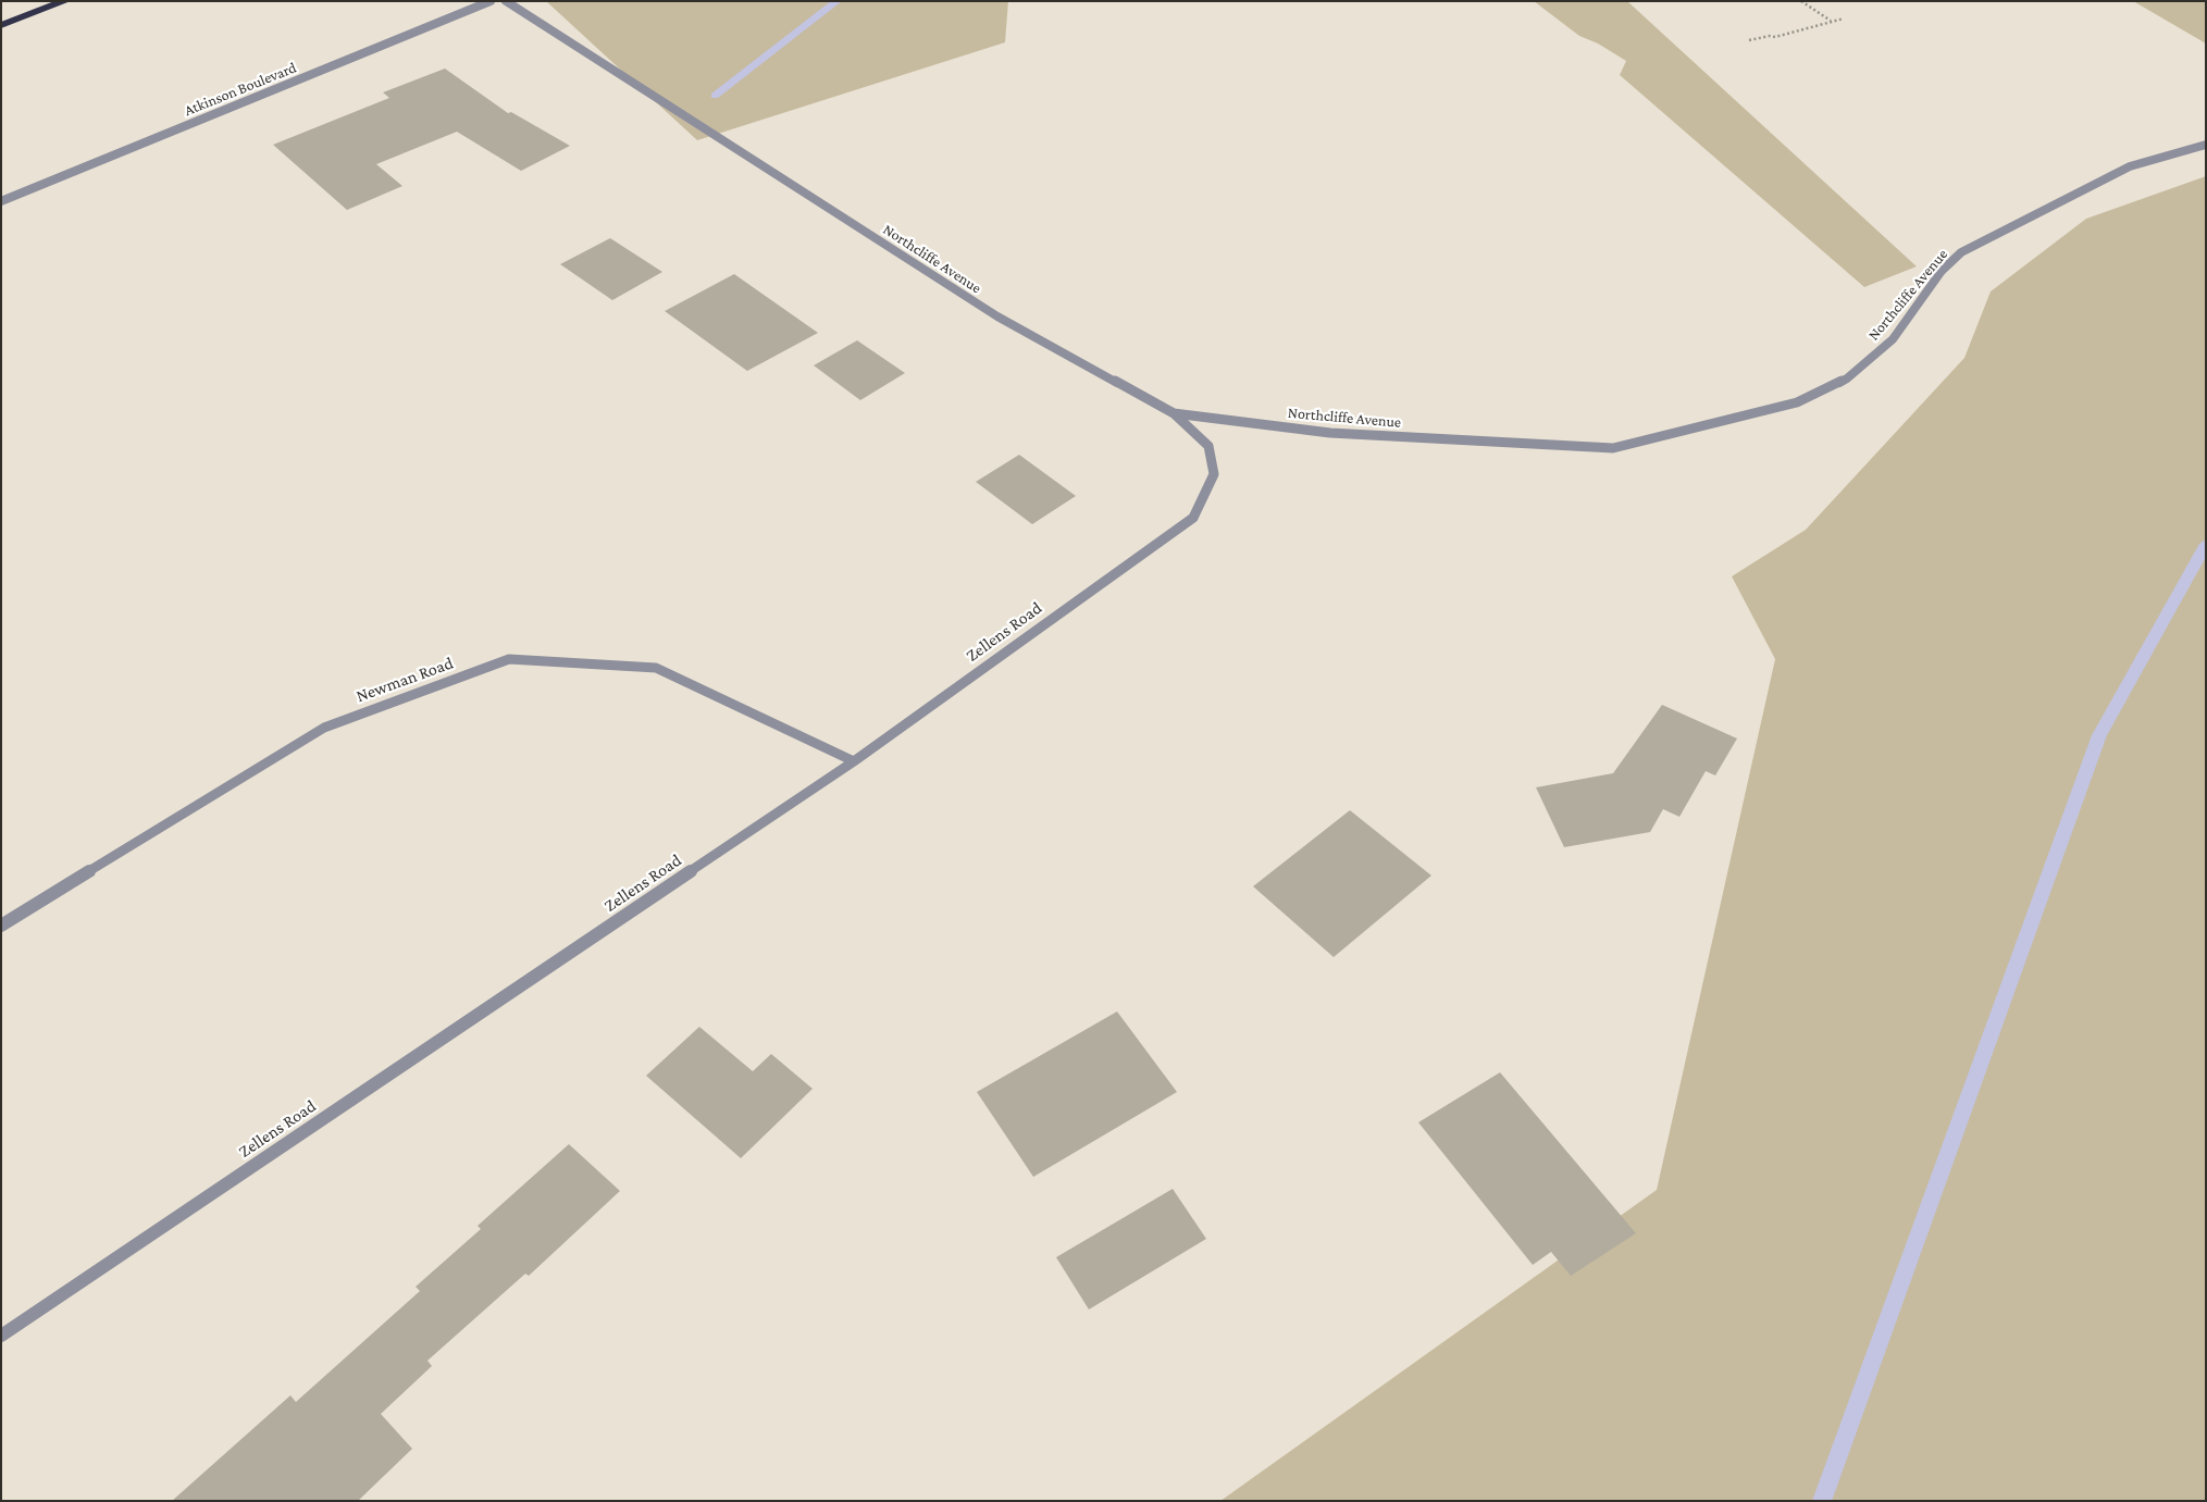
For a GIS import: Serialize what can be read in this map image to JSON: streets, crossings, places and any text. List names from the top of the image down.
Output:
{
  "streets": {
    "street": [
      "Atkinson Boulevard",
      "Northcliffe Avenue",
      "Zellens Road",
      "Newman Road"
    ]
  },
  "crossings": [
    ["Northcliffe Avenue", "Zellens Road"],
    ["Zellens Road", "Newman Road"]
  ]
}
